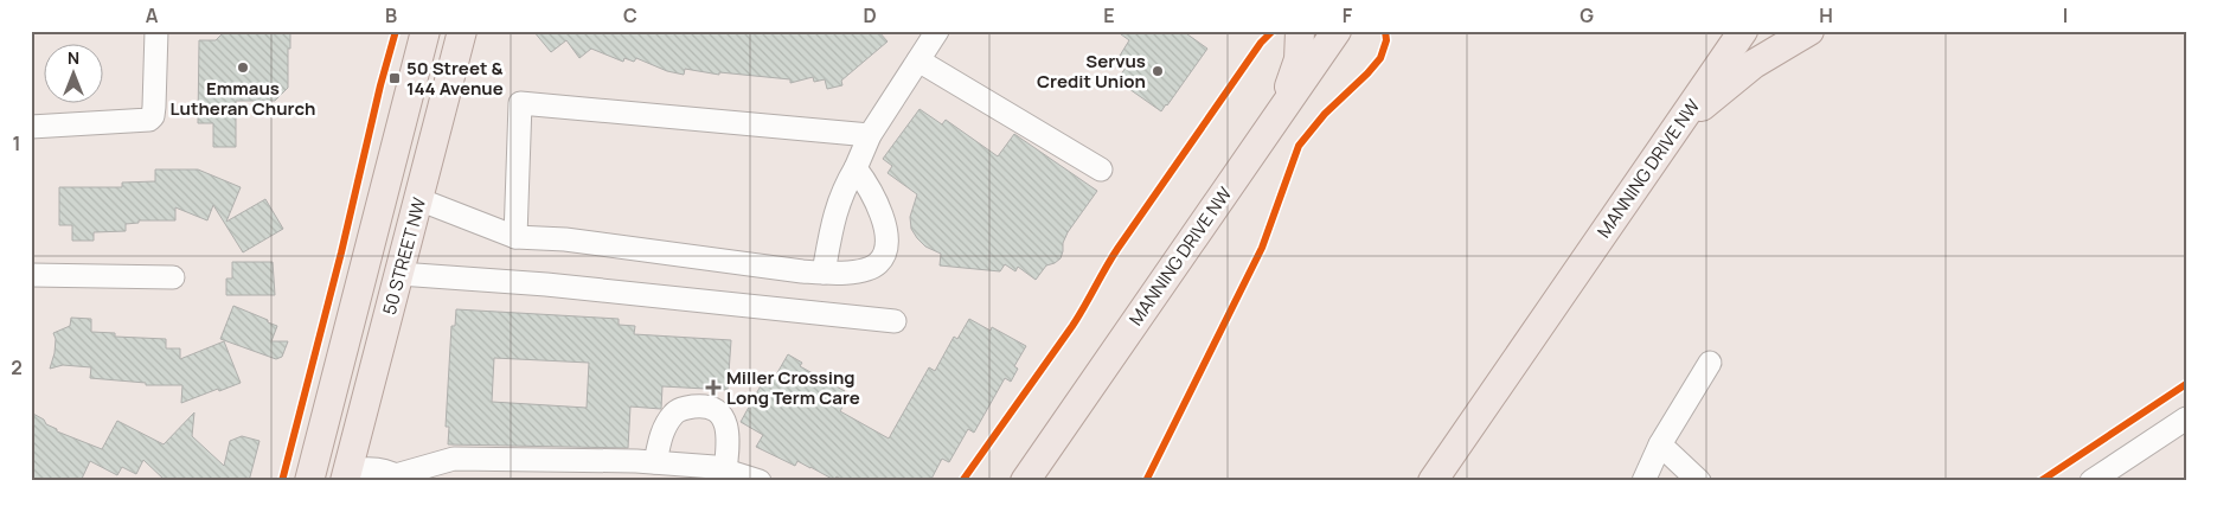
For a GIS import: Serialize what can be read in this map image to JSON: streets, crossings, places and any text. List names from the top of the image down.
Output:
{
  "streets": {
    "main road": ["MANNING DRIVE NW", "50 STREET NW"]
  },
  "places": {
    "other": ["Emmaus Lutheran Church", "Servus Credit Union"],
    "transit": ["50 Street & 144 Avenue"],
    "health": ["Miller Crossing Long Term Care"]
  },
  "north": "top",
  "grid": {
    "columns": [
      "A",
      "B",
      "C",
      "D",
      "E",
      "F",
      "G",
      "H",
      "I"
    ],
    "rows": ["1", "2"]
  }
}
